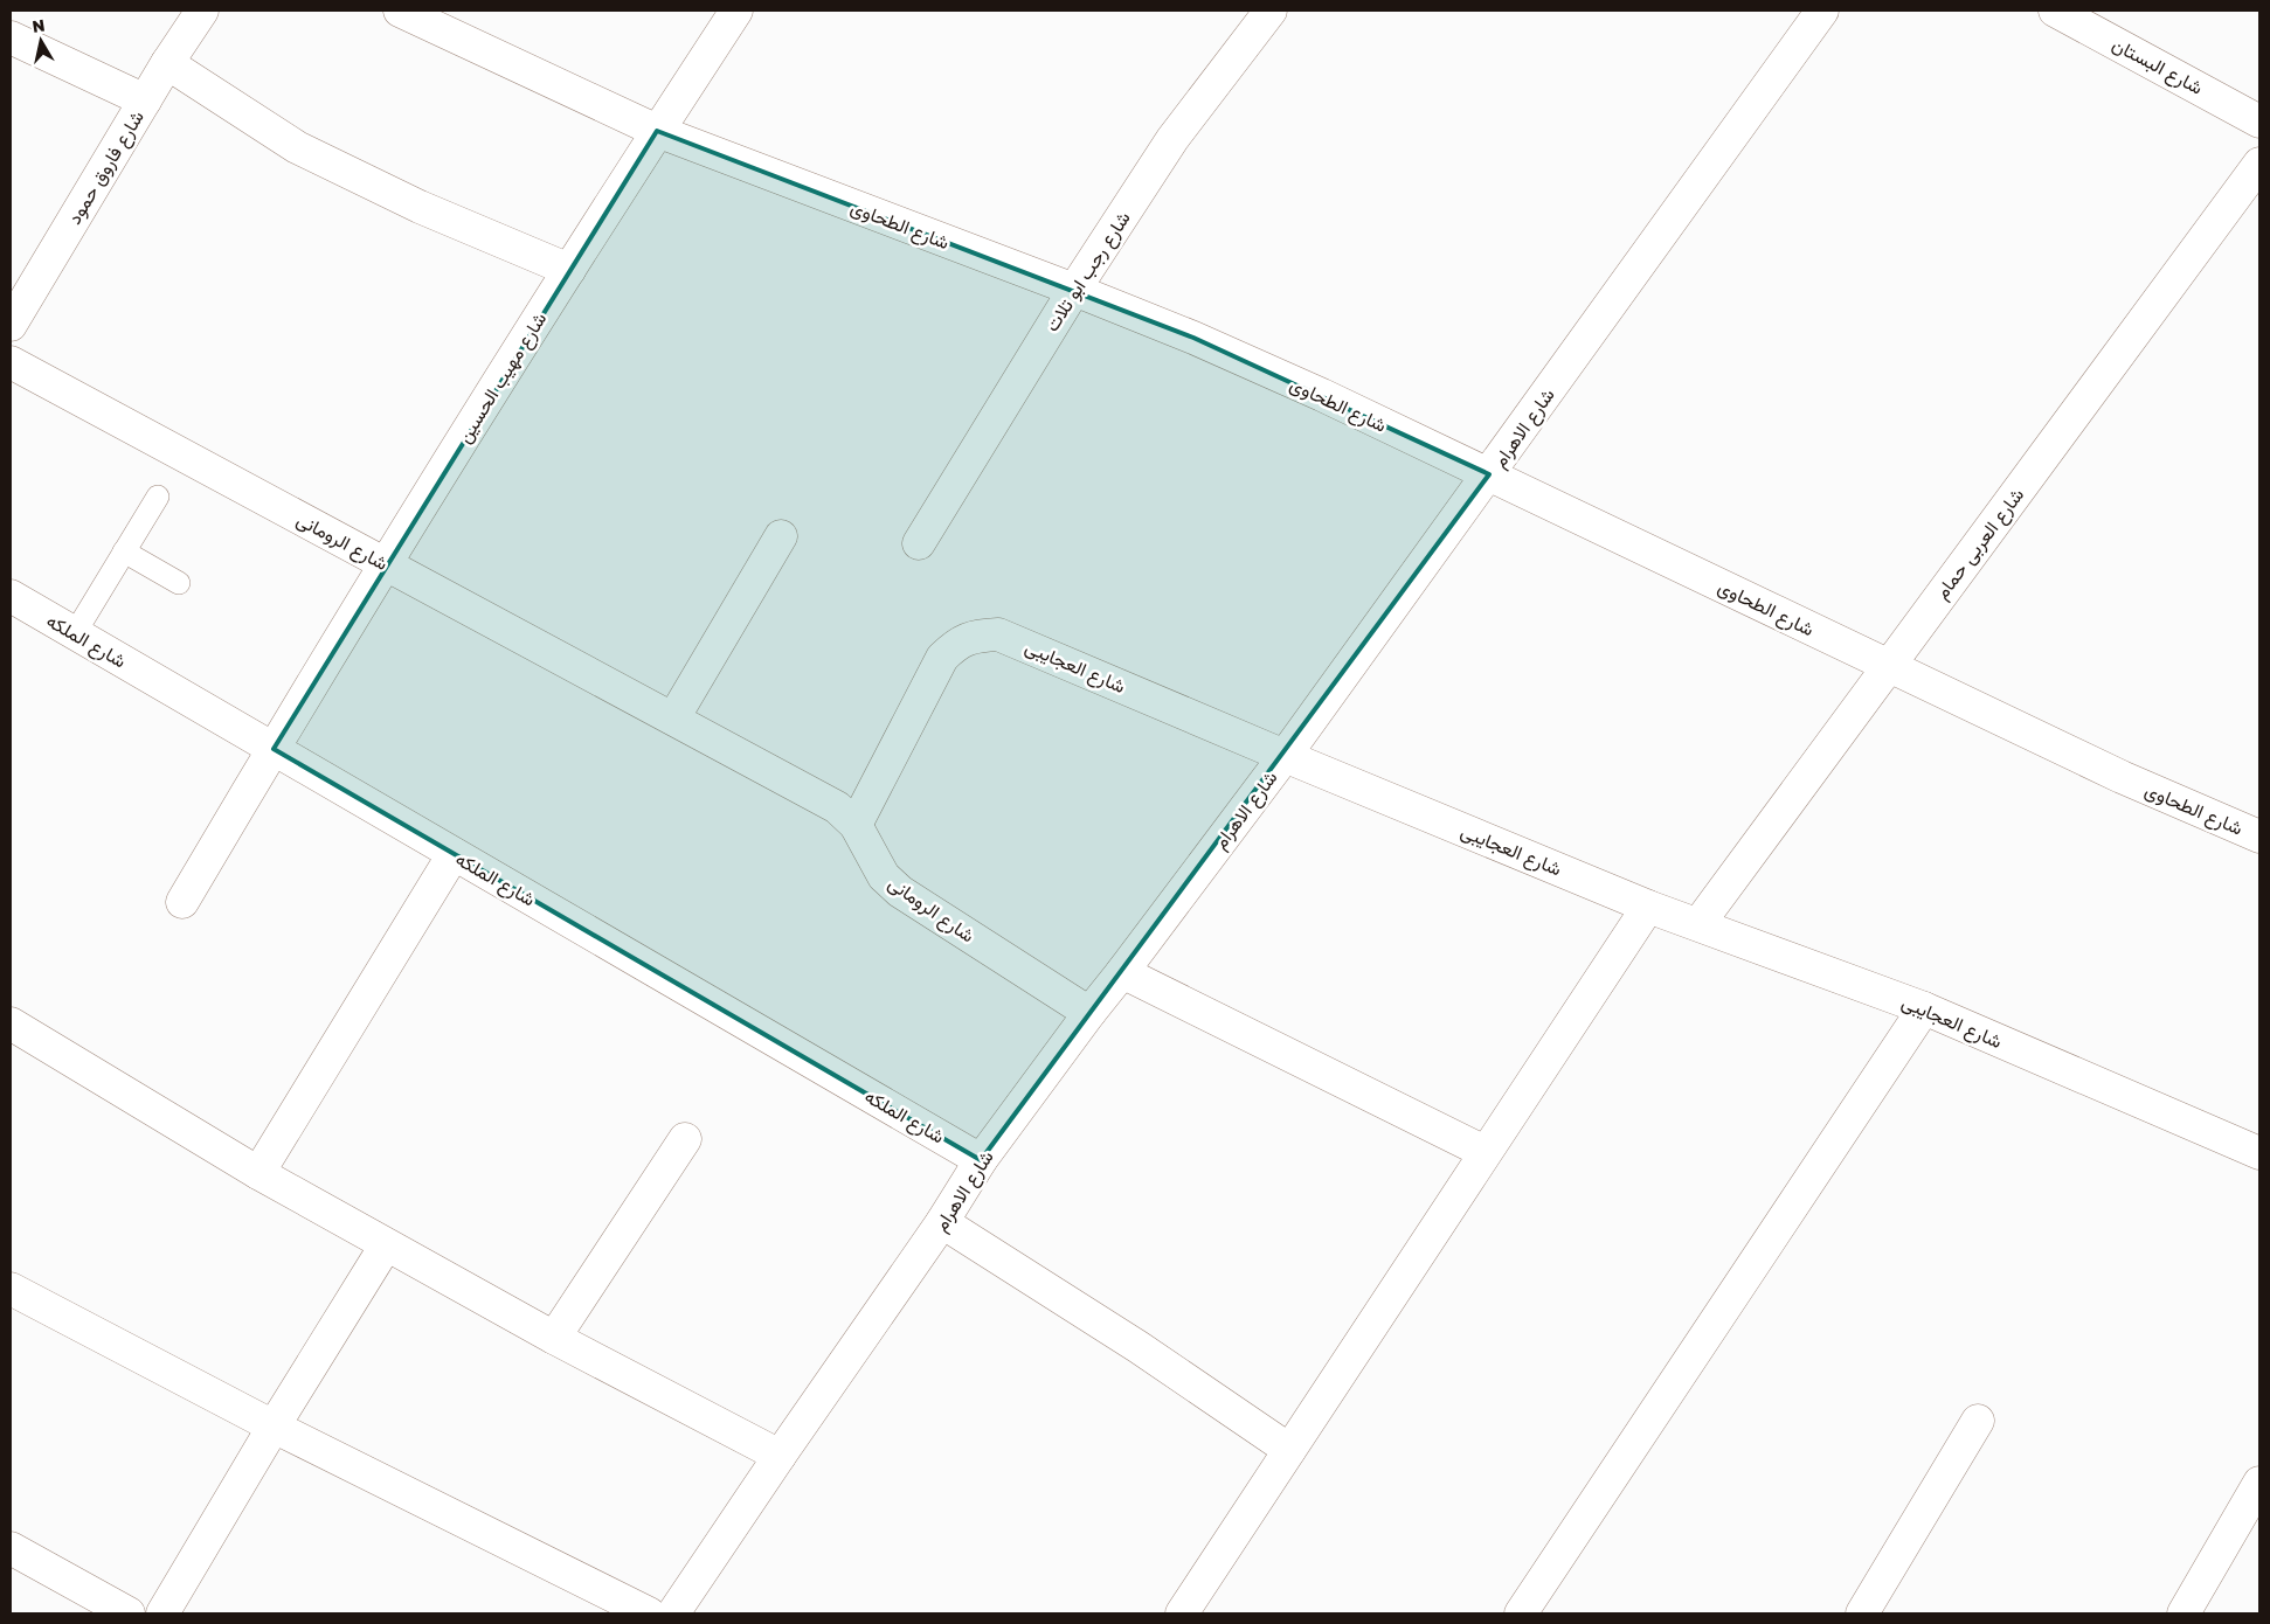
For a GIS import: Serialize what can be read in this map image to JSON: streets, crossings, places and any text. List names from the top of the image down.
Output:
{
  "streets": {
    "street": [
      "شارع البستان",
      "شارع فاروق حمود",
      "شارع الطحاوى",
      "شارع رجب ابو تلات",
      "شارع مهيب الحسين",
      "شارع الاهرام",
      "شارع الرومانى",
      "شارع العربى حمام",
      "شارع الملكه",
      "شارع العجايبى"
    ]
  },
  "crossings": [
    ["شارع الطحاوى", "شارع رجب ابو تلات"],
    ["شارع الطحاوى", "شارع مهيب الحسين"],
    ["شارع الطحاوى", "شارع الاهرام"],
    ["شارع الطحاوى", "شارع العربى حمام"],
    ["شارع مهيب الحسين", "شارع الرومانى"],
    ["شارع مهيب الحسين", "شارع الملكه"],
    ["شارع الاهرام", "شارع الرومانى"],
    ["شارع الاهرام", "شارع الملكه"],
    ["شارع الاهرام", "شارع العجايبى"],
    ["شارع الرومانى", "شارع العجايبى"],
    ["شارع العربى حمام", "شارع العجايبى"]
  ],
  "north": "top"
}
